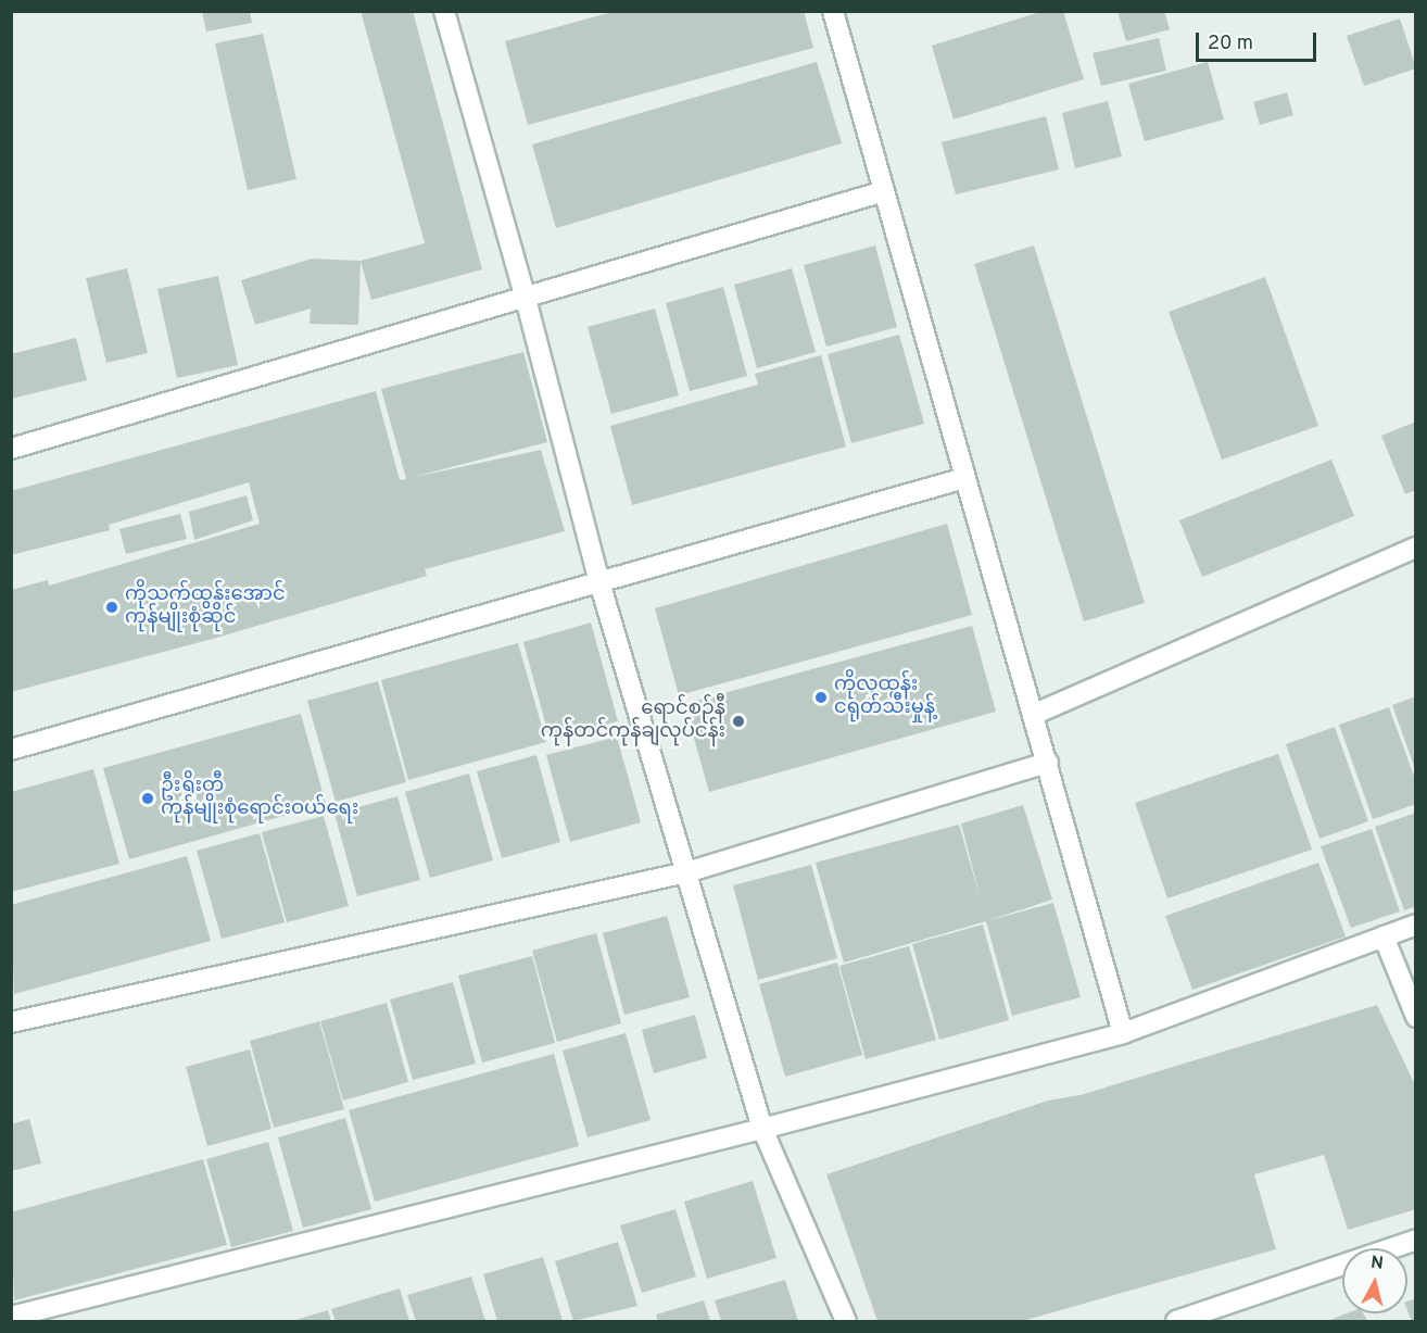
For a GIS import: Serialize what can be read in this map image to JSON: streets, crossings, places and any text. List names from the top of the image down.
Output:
{
  "places": [
    "ကိုသက်ထွန်းအောင် ကုန်မျိုးစုံဆိုင်",
    "ကိုလှထွန်း ငရုတ်သီးမှုန့်",
    "ရောင်စဉ်နီ ကုန်တင်ကုန်ချလုပ်ငန်း",
    "ဦးရှိုးတီ ကုန်မျိုးစုံရောင်းဝယ်ရေး"
  ],
  "scale_bar": "20 m",
  "north": "top"
}
